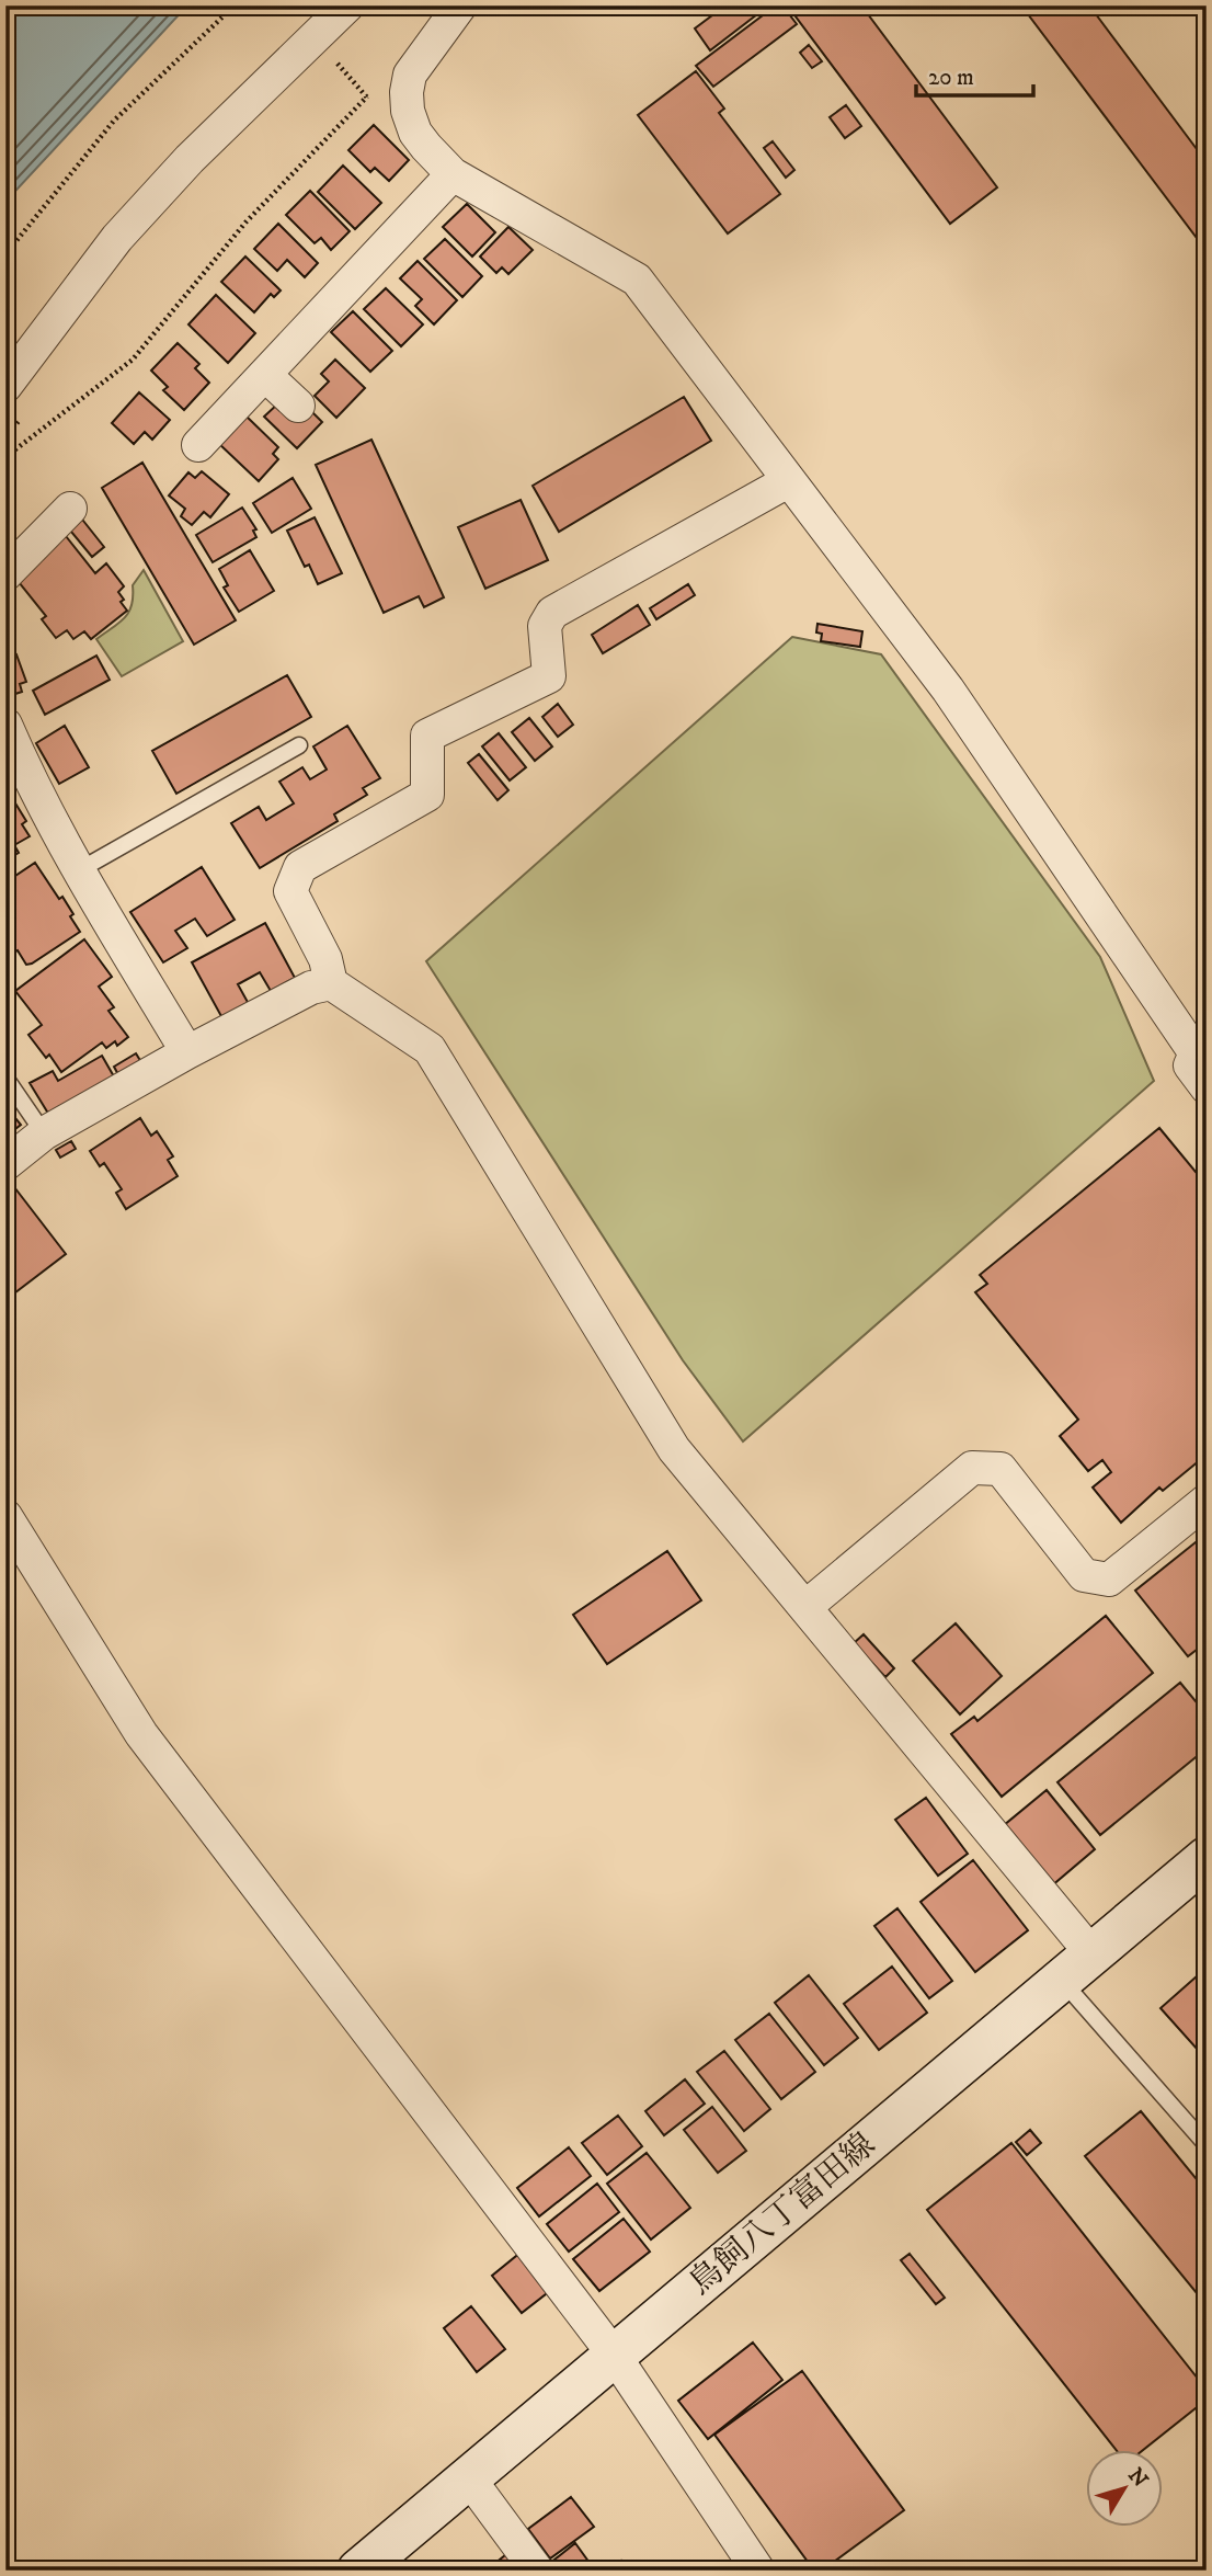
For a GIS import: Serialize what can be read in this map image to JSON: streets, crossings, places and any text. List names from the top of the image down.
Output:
{
  "streets": {
    "main road": ["鳥飼八丁富田線"]
  },
  "scale_bar": "20 m",
  "north": "top right"
}
